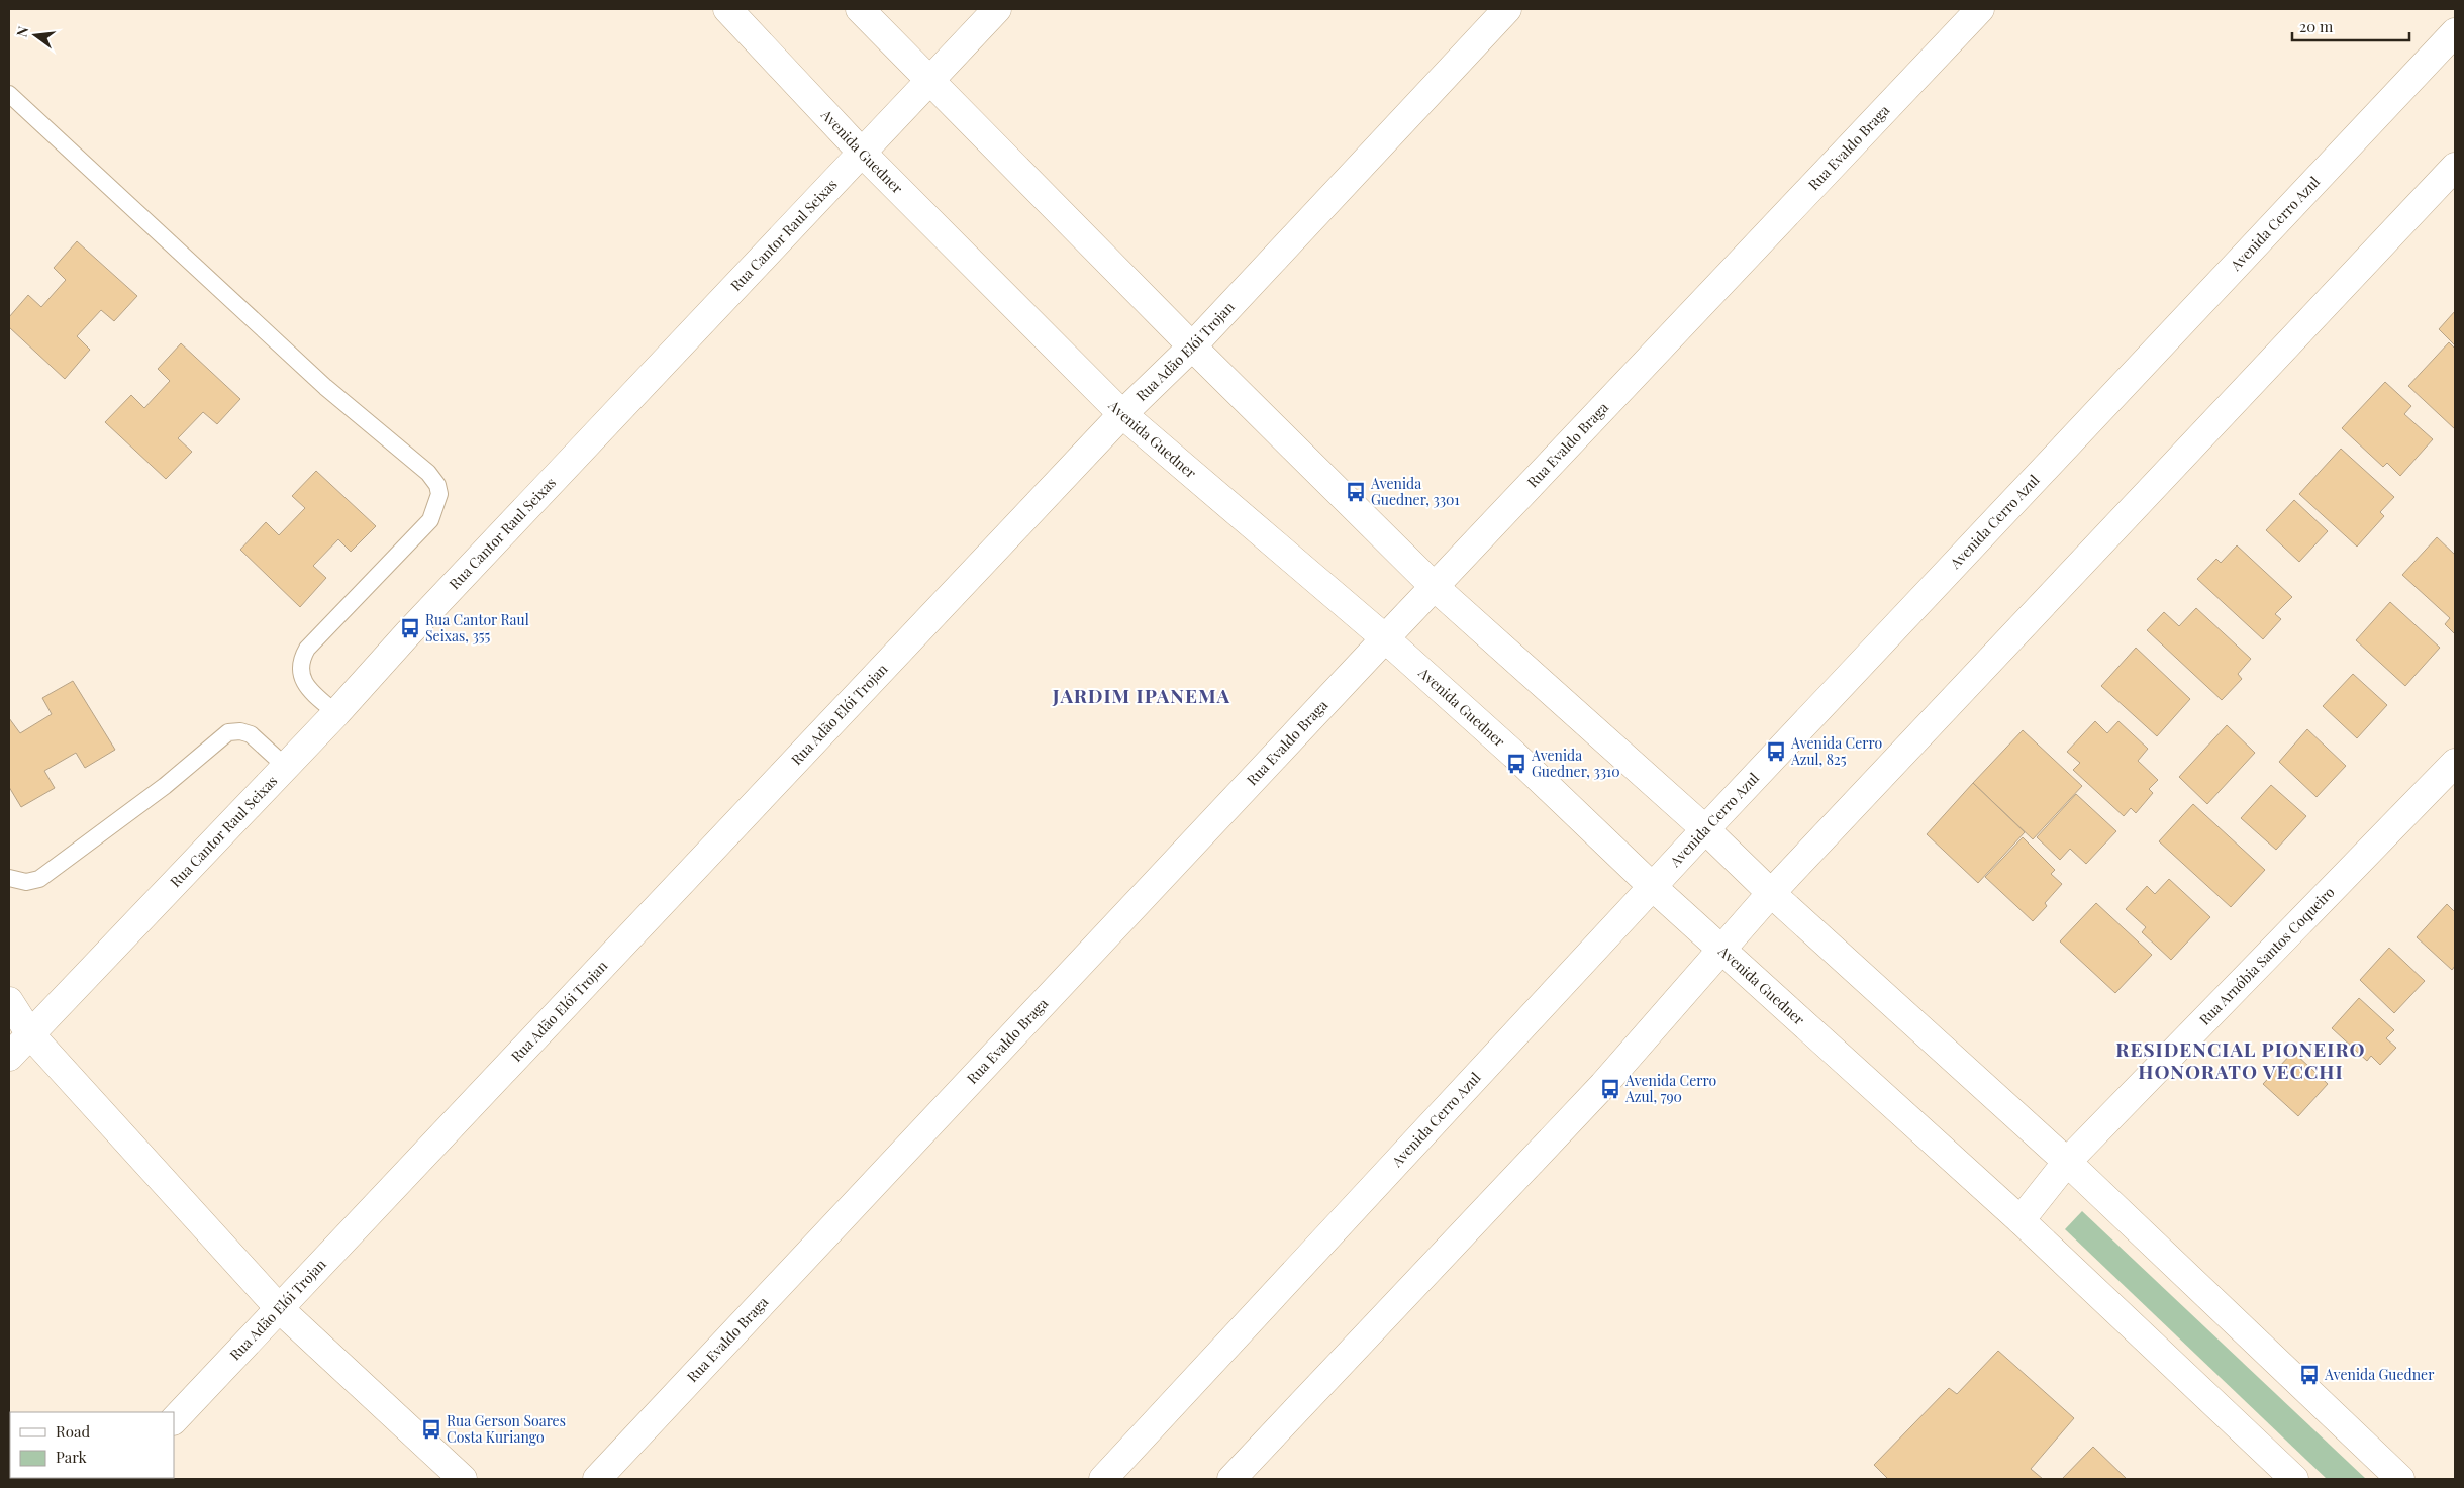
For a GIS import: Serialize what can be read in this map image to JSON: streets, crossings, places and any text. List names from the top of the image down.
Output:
{
  "streets": {
    "street": [
      "Rua Evaldo Braga",
      "Avenida Guedner",
      "Avenida Cerro Azul",
      "Rua Cantor Raul Seixas",
      "Rua Adão Elói Trojan",
      "Rua Arnóbia Santos Coqueiro"
    ]
  },
  "crossings": [
    ["Rua Evaldo Braga", "Avenida Guedner"],
    ["Avenida Guedner", "Avenida Cerro Azul"],
    ["Avenida Guedner", "Rua Cantor Raul Seixas"],
    ["Avenida Guedner", "Rua Adão Elói Trojan"],
    ["Avenida Guedner", "Rua Arnóbia Santos Coqueiro"]
  ],
  "districts": ["JARDIM IPANEMA", "RESIDENCIAL PIONEIRO HONORATO VECCHI"],
  "places": {
    "bus stop": [
      "Avenida Guedner, 3301",
      "Rua Cantor Raul Seixas, 355",
      "Avenida Cerro Azul, 825",
      "Avenida Guedner, 3310",
      "Avenida Cerro Azul, 790",
      "Avenida Guedner",
      "Rua Gerson Soares Costa Kuriango"
    ]
  },
  "legend": ["Road", "Park"],
  "scale_bar": "20 m",
  "north": "left"
}
